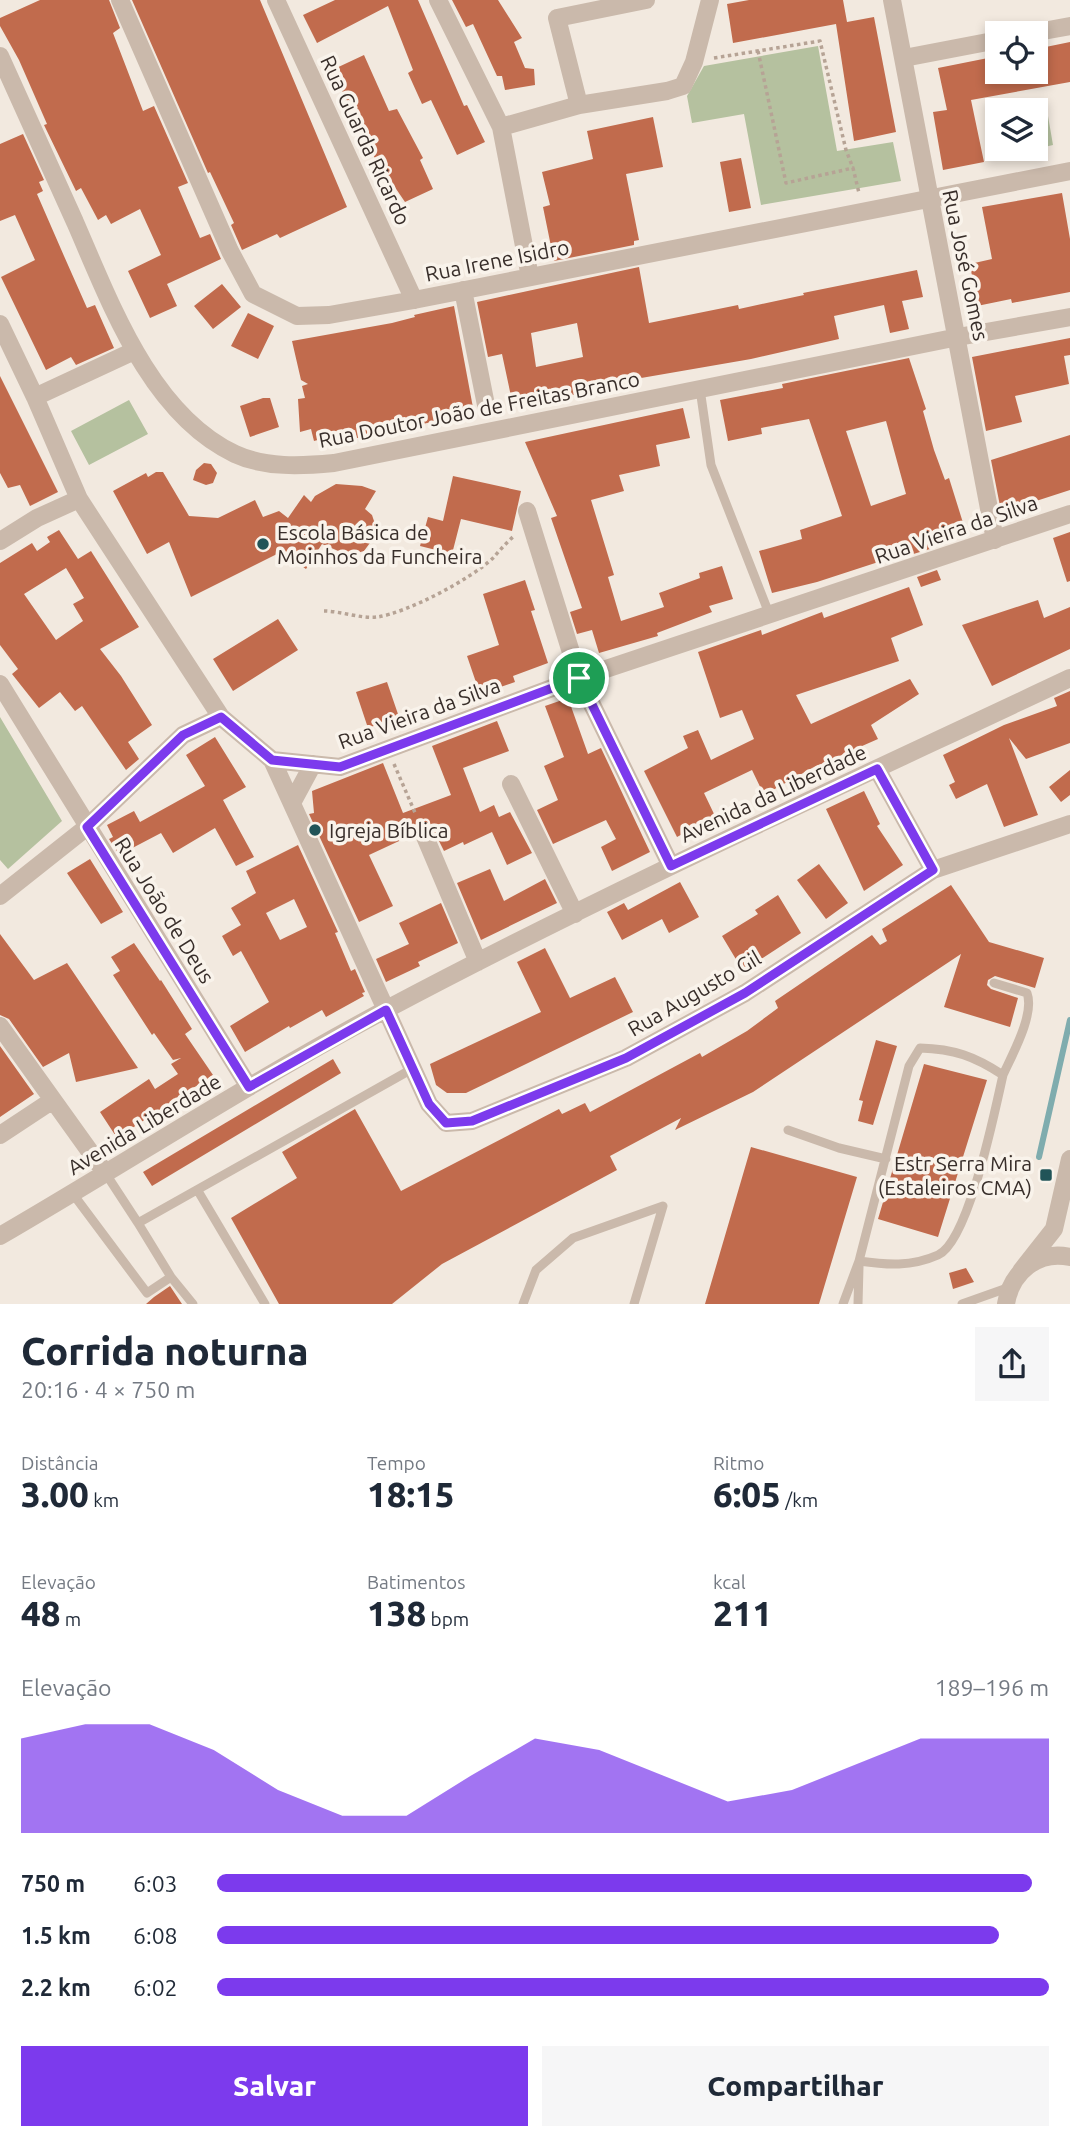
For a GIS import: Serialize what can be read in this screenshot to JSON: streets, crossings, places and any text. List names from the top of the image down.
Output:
{
  "streets": {
    "street": [
      "Rua Guarda Ricardo",
      "Rua Irene Isidro",
      "Rua José Gomes",
      "Rua Doutor João de Freitas Branco",
      "Rua Vieira da Silva",
      "Avenida da Liberdade",
      "Rua João de Deus",
      "Rua Augusto Gil",
      "Avenida Liberdade"
    ]
  },
  "crossings": [
    ["Rua Guarda Ricardo", "Rua Irene Isidro"],
    ["Rua Irene Isidro", "Rua José Gomes"],
    ["Rua José Gomes", "Rua Doutor João de Freitas Branco"],
    ["Rua José Gomes", "Rua Vieira da Silva"],
    ["Rua Vieira da Silva", "Rua Augusto Gil"],
    ["Avenida da Liberdade", "Rua Augusto Gil"],
    ["Avenida da Liberdade", "Avenida Liberdade"],
    ["Rua João de Deus", "Avenida Liberdade"],
    ["Rua Augusto Gil", "Avenida Liberdade"]
  ],
  "places": {
    "other": ["Escola Básica de Moinhos da Funcheira", "Igreja Bíblica"],
    "transit": ["Estr Serra Mira (Estaleiros CMA)"]
  },
  "page": {
    "heading": ["Corrida noturna", "20:16 · 4 × 750 m"],
    "stats": [
      ["Distância", "3.00 km"],
      ["Tempo", "18:15"],
      ["Ritmo", "6:05 /km"],
      ["Elevação", "48 m"],
      ["Batimentos", "138 bpm"],
      ["kcal", "211"]
    ],
    "chart": ["Elevação", "189–196 m"],
    "list": [
      {
        "name": "750 m",
        "note": "6:03"
      },
      {
        "name": "1.5 km",
        "note": "6:08"
      },
      {
        "name": "2.2 km",
        "note": "6:02"
      }
    ],
    "buttons": ["Salvar", "Compartilhar"]
  }
}
